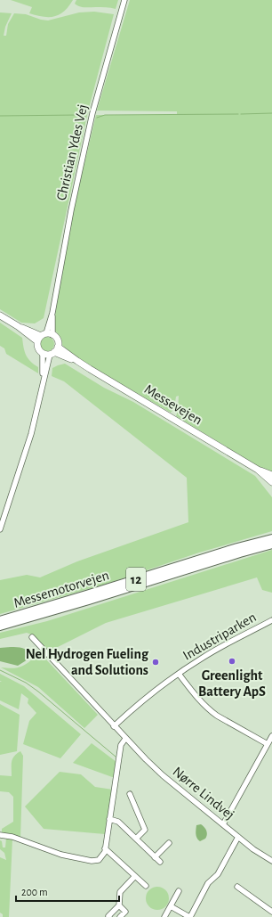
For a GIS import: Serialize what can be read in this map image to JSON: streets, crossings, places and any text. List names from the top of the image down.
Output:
{
  "streets": {
    "highway": ["12", "Messemotorvejen"],
    "main road": ["Messevejen"],
    "street": ["Christian Ydes Vej", "Industriparken", "Nørre Lindvej"]
  },
  "crossings": [
    ["Industriparken", "Nørre Lindvej"]
  ],
  "places": ["Greenlight Battery ApS", "Nel Hydrogen Fueling and Solutions"],
  "scale_bar": "200 m"
}
